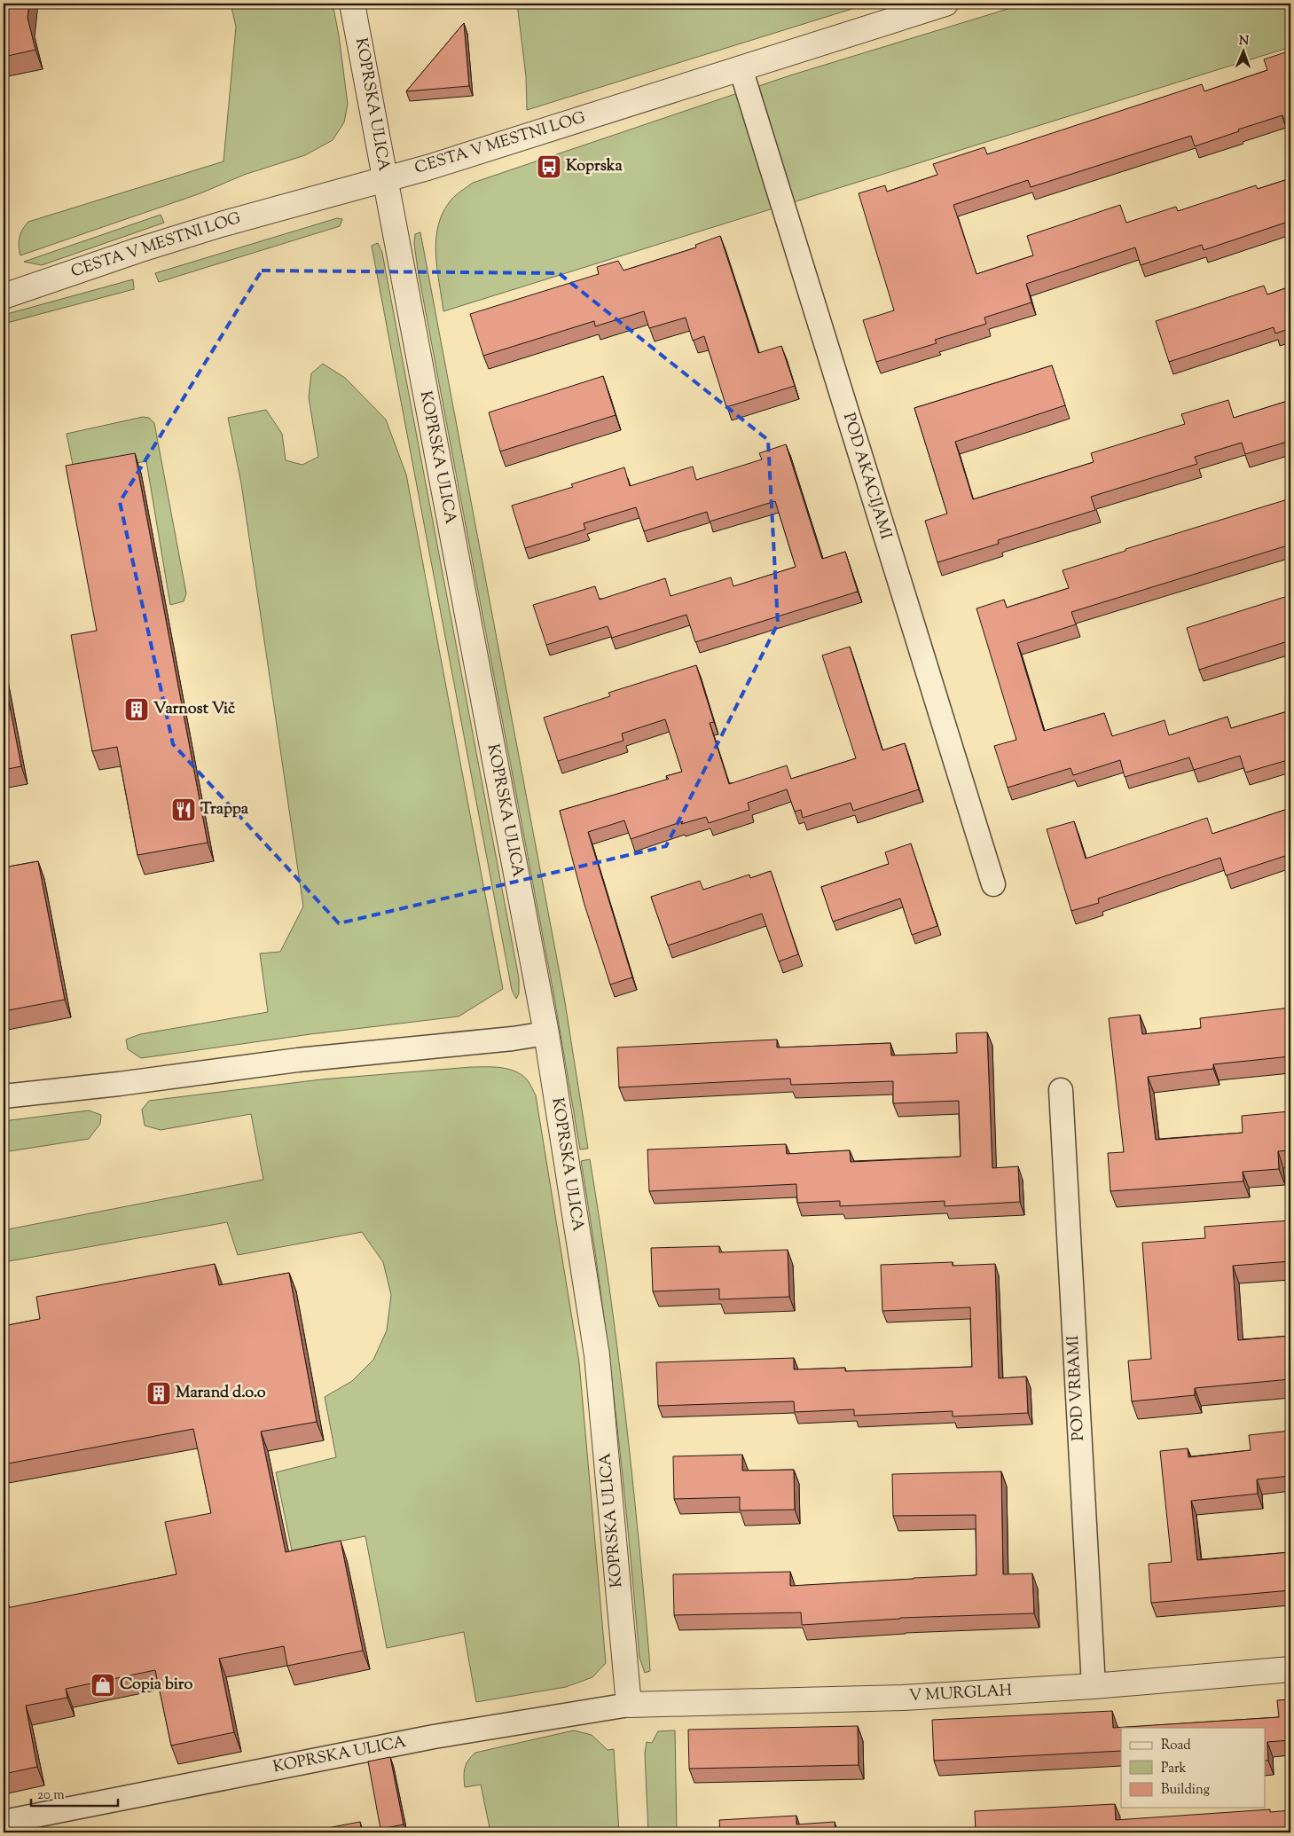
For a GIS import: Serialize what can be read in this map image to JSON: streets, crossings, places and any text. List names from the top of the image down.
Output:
{
  "streets": {
    "street": [
      "KOPRSKA ULICA",
      "CESTA V MESTNI LOG",
      "POD AKACIJAMI",
      "POD VRBAMI",
      "V MURGLAH"
    ]
  },
  "crossings": [
    ["KOPRSKA ULICA", "CESTA V MESTNI LOG"],
    ["KOPRSKA ULICA", "V MURGLAH"],
    ["CESTA V MESTNI LOG", "POD AKACIJAMI"],
    ["POD VRBAMI", "V MURGLAH"]
  ],
  "places": {
    "bus stop": ["Koprska"],
    "building": ["Varnost Vič", "Marand d.o.o"],
    "restaurant": ["Trappa"],
    "shop": ["Copia biro"]
  },
  "legend": ["Road", "Park", "Building"],
  "scale_bar": "20 m",
  "north": "top"
}
